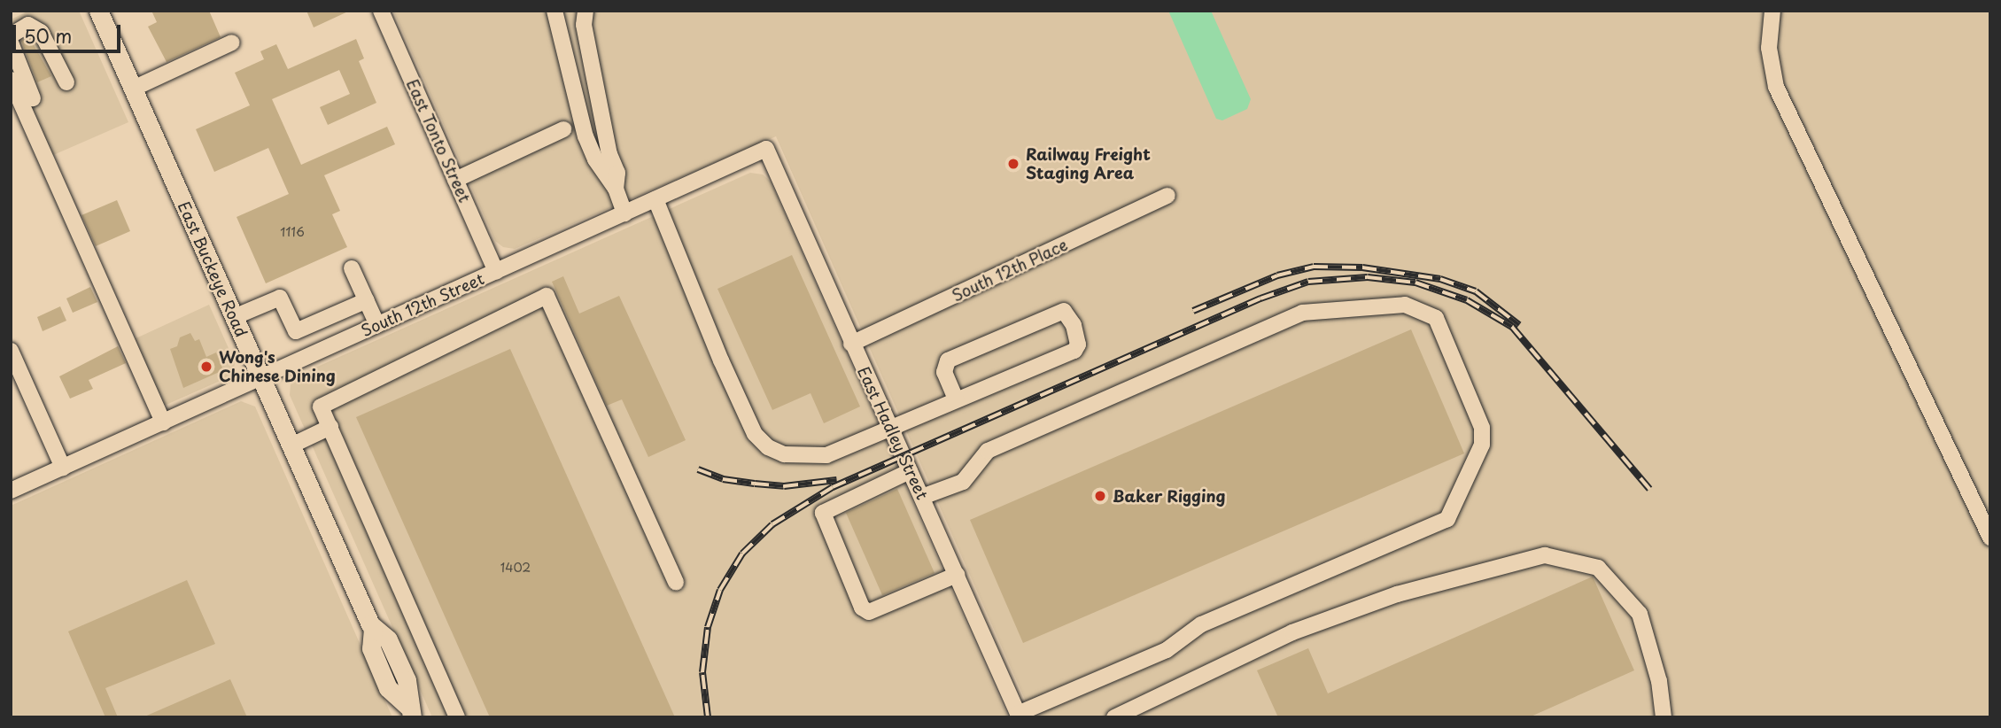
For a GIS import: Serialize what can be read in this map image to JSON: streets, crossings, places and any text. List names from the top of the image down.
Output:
{
  "streets": {
    "main road": ["East Buckeye Road"],
    "street": [
      "East Tonto Street",
      "South 12th Place",
      "South 12th Street",
      "East Hadley Street"
    ]
  },
  "crossings": [
    ["East Tonto Street", "South 12th Street"],
    ["East Buckeye Road", "South 12th Street"],
    ["South 12th Place", "East Hadley Street"],
    ["South 12th Street", "East Hadley Street"]
  ],
  "places": ["Railway Freight Staging Area", "Wong's Chinese Dining", "Baker Rigging"],
  "house_numbers": ["1116", "1402"],
  "scale_bar": "50 m"
}
